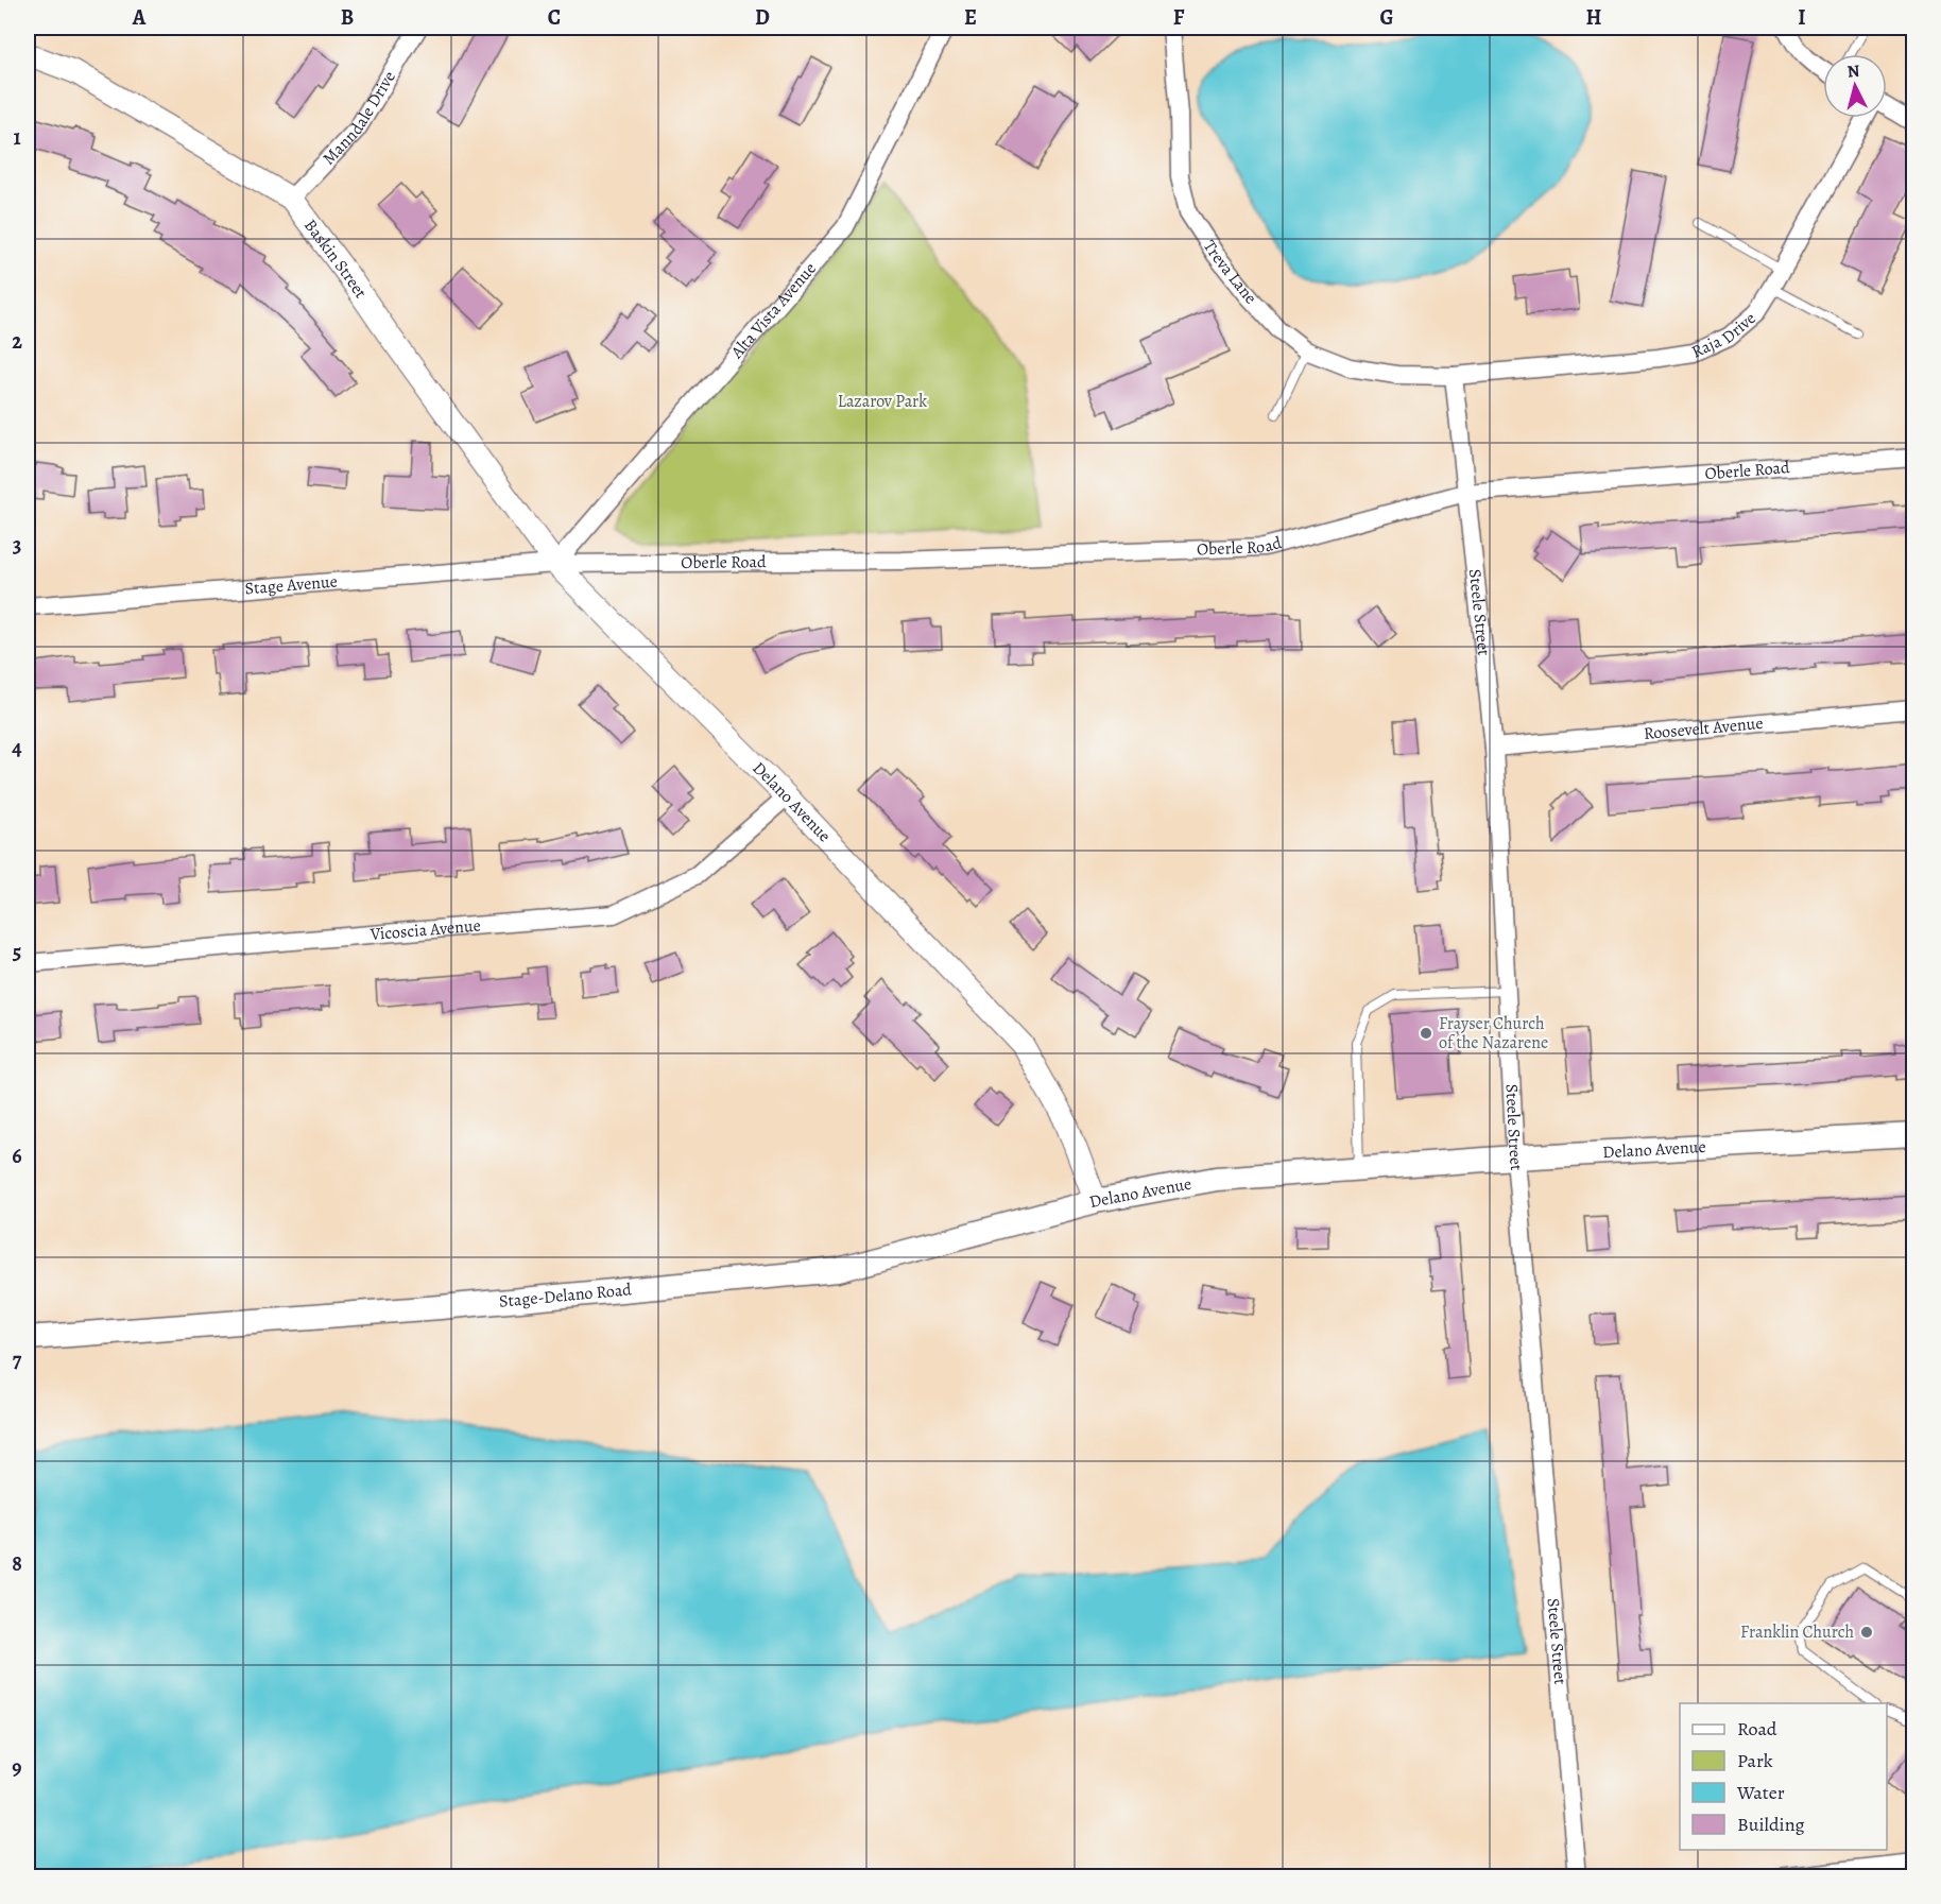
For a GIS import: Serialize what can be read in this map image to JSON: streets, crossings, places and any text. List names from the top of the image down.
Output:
{
  "streets": {
    "main road": ["Delano Avenue", "Stage-Delano Road"],
    "street": [
      "Manndale Drive",
      "Baskin Street",
      "Treva Lane",
      "Alta Vista Avenue",
      "Raja Drive",
      "Oberle Road",
      "Stage Avenue",
      "Steele Street",
      "Roosevelt Avenue",
      "Vicoscia Avenue"
    ]
  },
  "crossings": [
    ["Manndale Drive", "Baskin Street"],
    ["Baskin Street", "Alta Vista Avenue"],
    ["Baskin Street", "Oberle Road"],
    ["Baskin Street", "Stage Avenue"],
    ["Baskin Street", "Delano Avenue"],
    ["Treva Lane", "Raja Drive"],
    ["Treva Lane", "Steele Street"],
    ["Alta Vista Avenue", "Oberle Road"],
    ["Alta Vista Avenue", "Stage Avenue"],
    ["Alta Vista Avenue", "Delano Avenue"],
    ["Raja Drive", "Steele Street"],
    ["Oberle Road", "Stage Avenue"],
    ["Oberle Road", "Steele Street"],
    ["Oberle Road", "Delano Avenue"],
    ["Stage Avenue", "Delano Avenue"],
    ["Steele Street", "Roosevelt Avenue"],
    ["Steele Street", "Delano Avenue"],
    ["Delano Avenue", "Vicoscia Avenue"],
    ["Delano Avenue", "Stage-Delano Road"]
  ],
  "parks": ["Lazarov Park"],
  "places": ["Frayser Church of the Nazarene", "Franklin Church"],
  "legend": [
    "Road",
    "Park",
    "Water",
    "Building"
  ],
  "north": "top",
  "grid": {
    "columns": [
      "A",
      "B",
      "C",
      "D",
      "E",
      "F",
      "G",
      "H",
      "I"
    ],
    "rows": [
      "1",
      "2",
      "3",
      "4",
      "5",
      "6",
      "7",
      "8",
      "9"
    ]
  }
}
